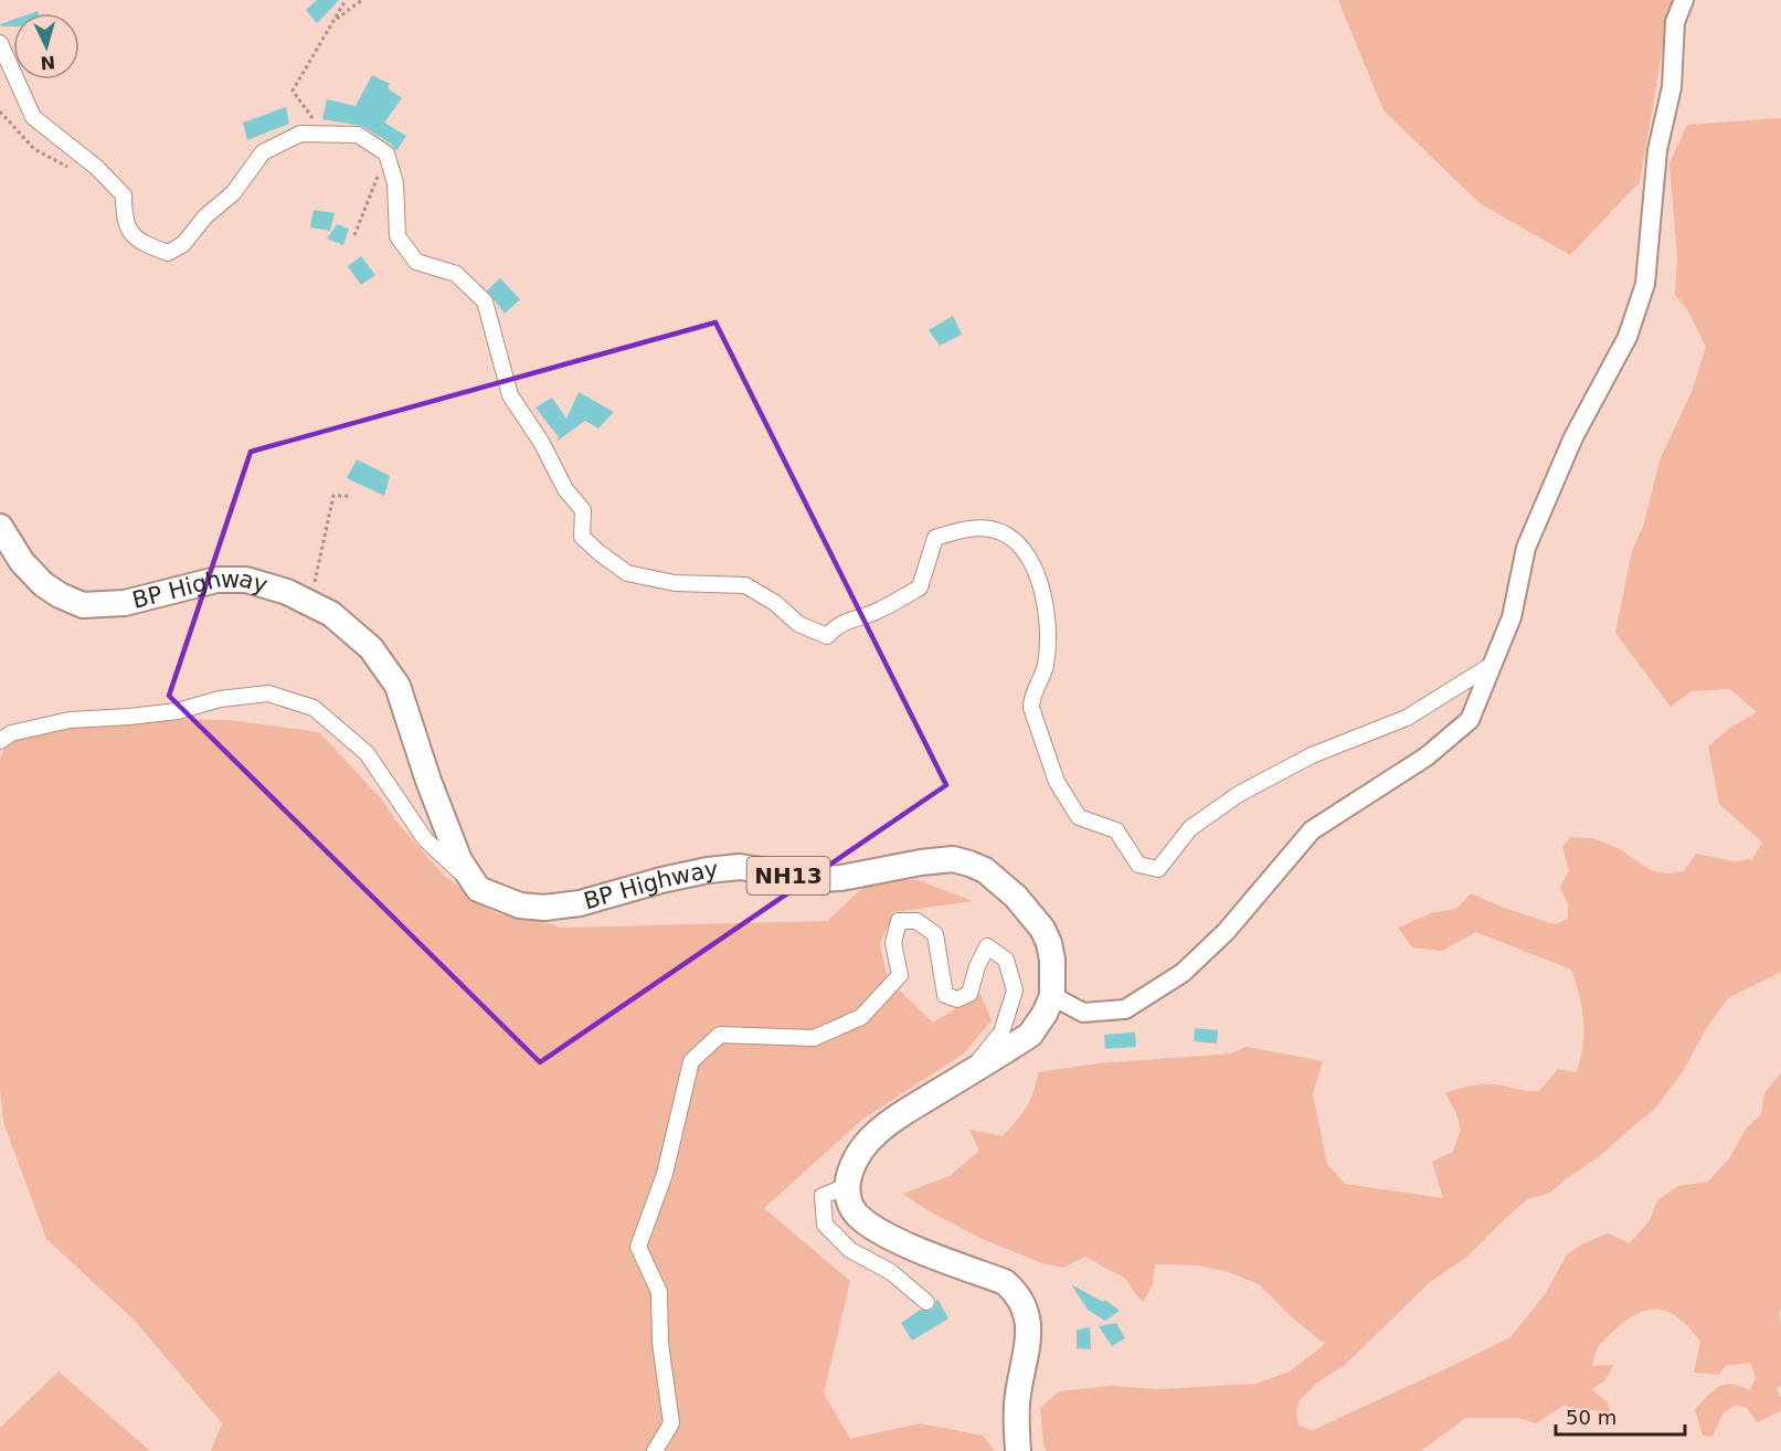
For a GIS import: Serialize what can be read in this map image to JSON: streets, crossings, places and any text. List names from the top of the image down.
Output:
{
  "streets": {
    "highway": ["BP Highway", "NH13"]
  },
  "scale_bar": "50 m",
  "north": "bottom"
}
